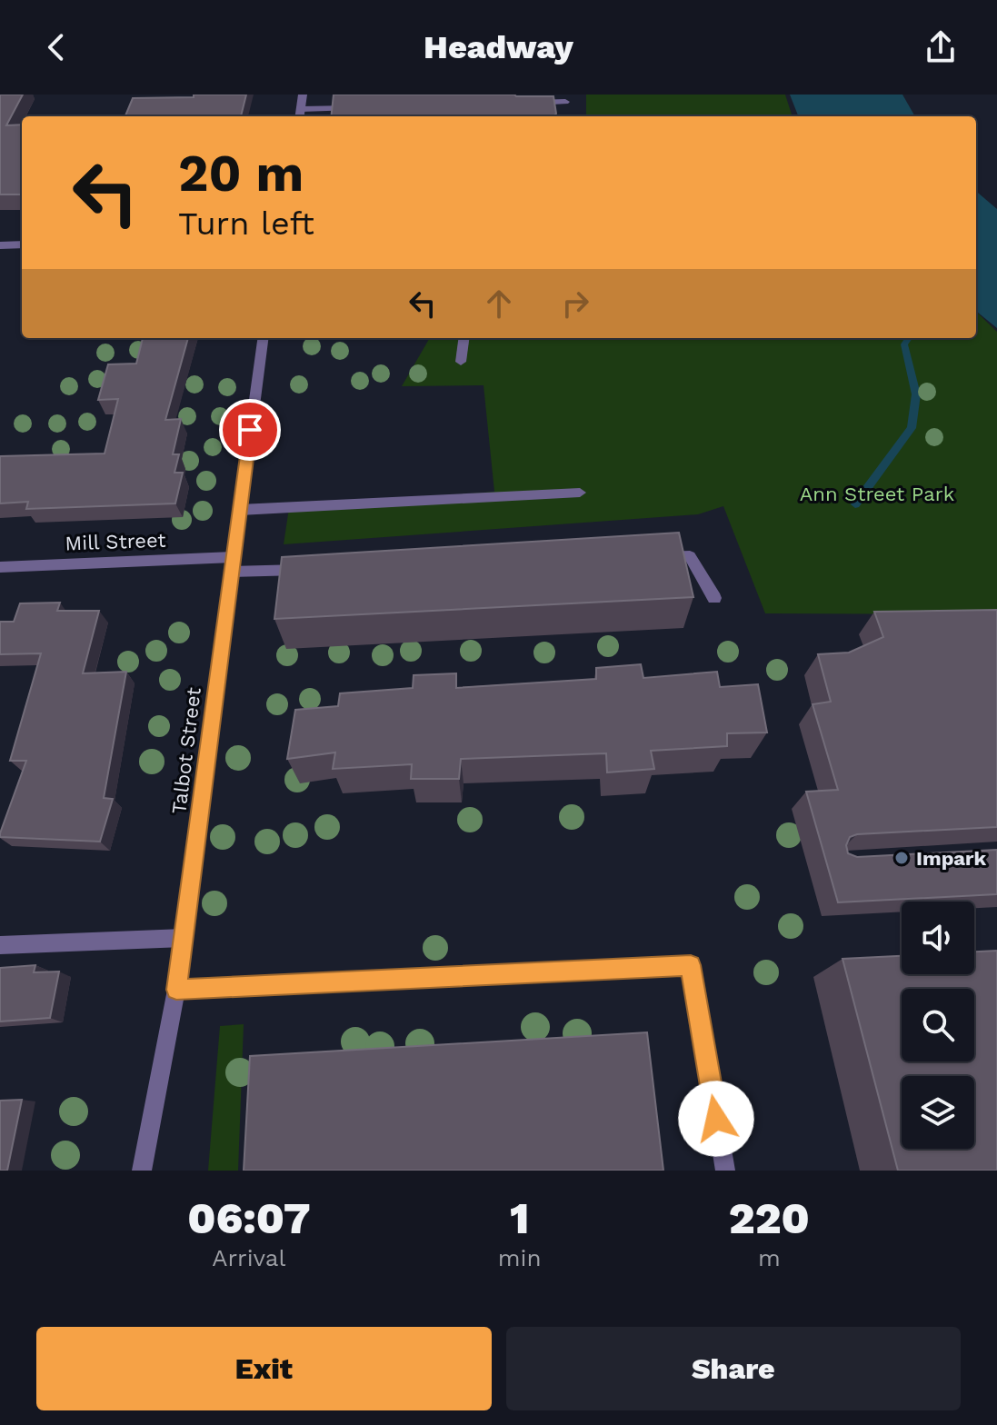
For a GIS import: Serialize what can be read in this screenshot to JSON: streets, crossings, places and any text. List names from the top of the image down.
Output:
{
  "streets": {
    "street": ["Mill Street", "Talbot Street"]
  },
  "crossings": [
    ["Mill Street", "Talbot Street"]
  ],
  "parks": ["Ann Street Park"],
  "places": ["Impark"],
  "page": {
    "header": "Headway",
    "turn": ["20 m", "Turn left"],
    "eta": [
      "06:07",
      "Arrival",
      "1",
      "min",
      "220",
      "m"
    ],
    "buttons": ["Exit", "Share"]
  }
}
